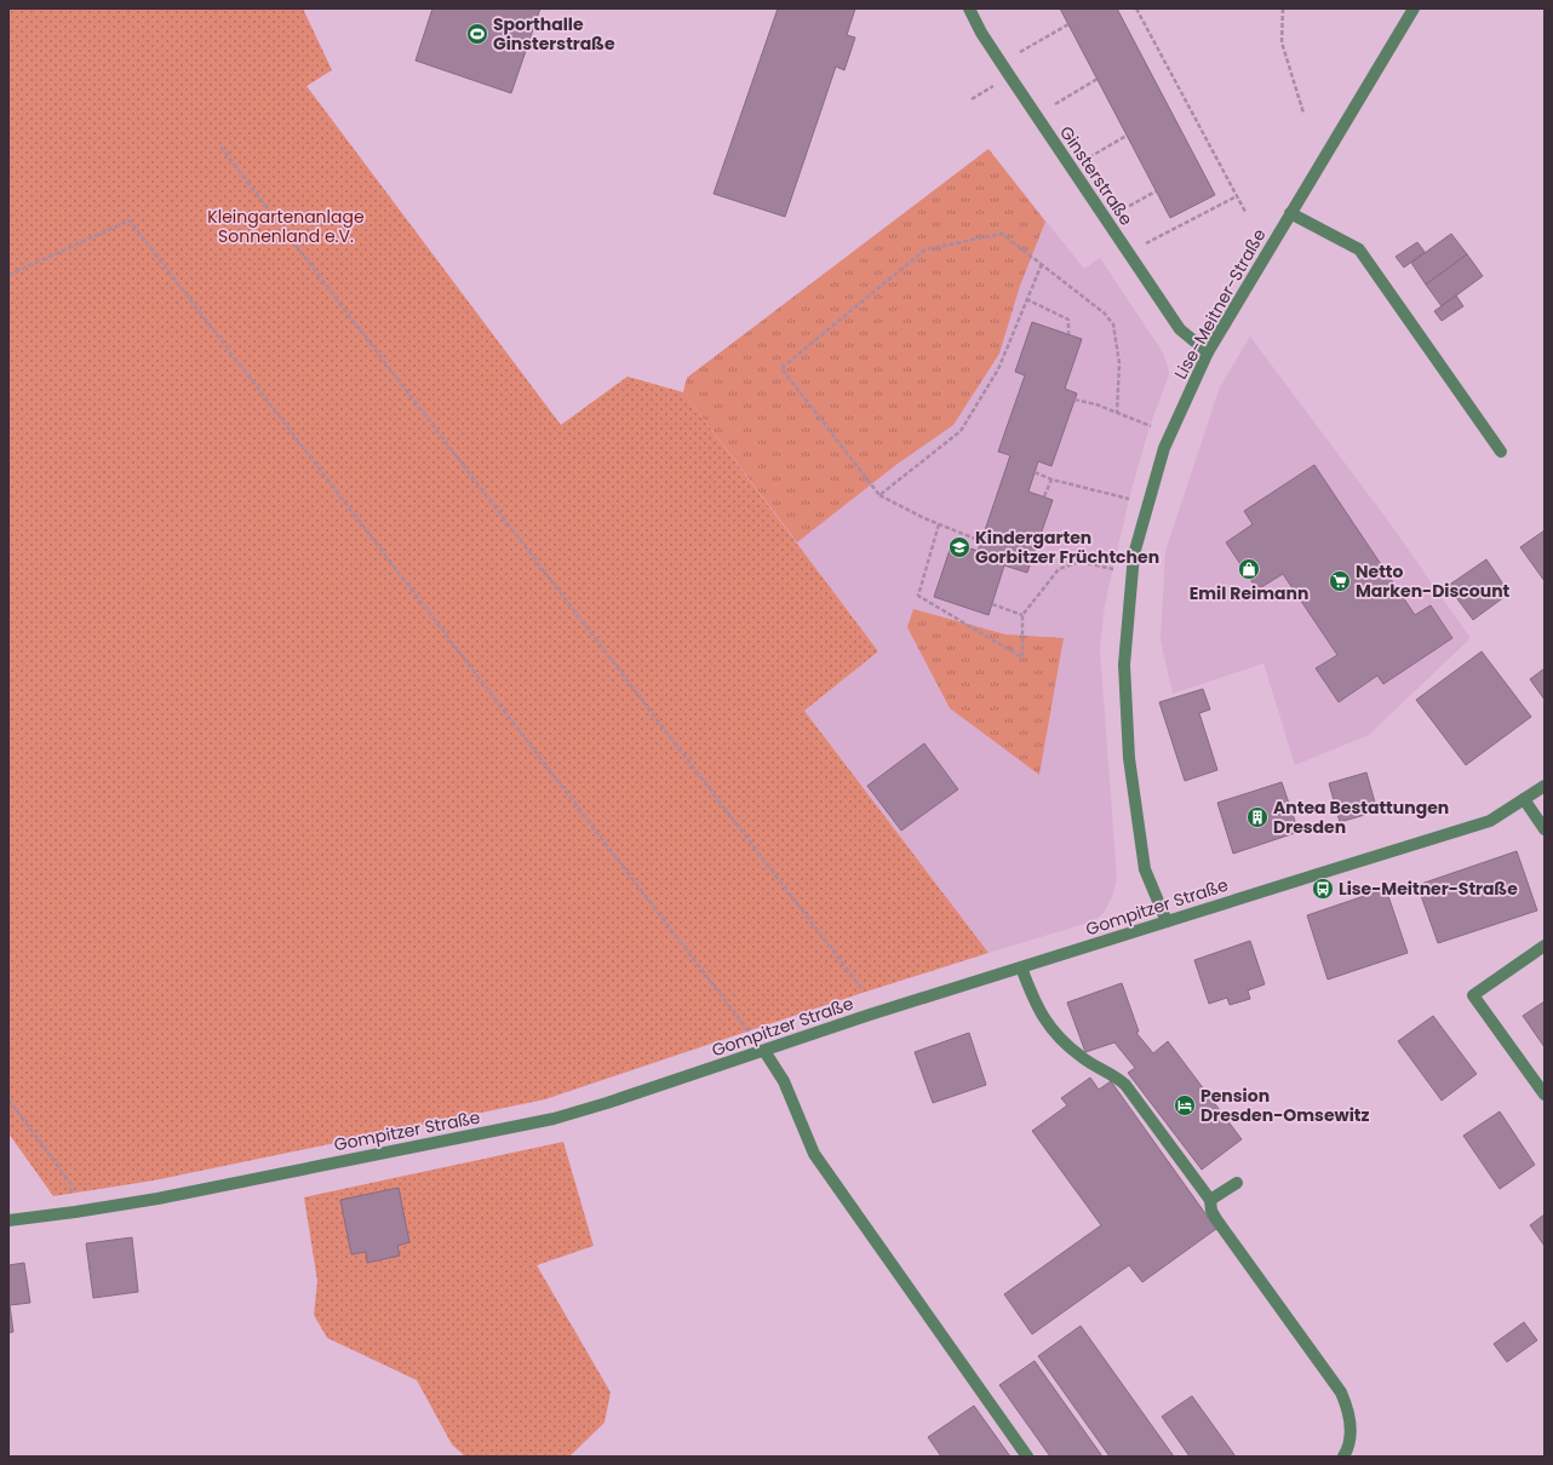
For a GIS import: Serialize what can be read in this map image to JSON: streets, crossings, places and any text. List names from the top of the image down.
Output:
{
  "streets": {
    "street": ["Ginsterstraße", "Lise-Meitner-Straße", "Gompitzer Straße"]
  },
  "crossings": [
    ["Ginsterstraße", "Lise-Meitner-Straße"],
    ["Lise-Meitner-Straße", "Gompitzer Straße"]
  ],
  "parks": ["Kleingartenanlage Sonnenland e.V."],
  "places": {
    "sports": ["Sporthalle Ginsterstraße"],
    "school or university": ["Kindergarten Gorbitzer Früchtchen"],
    "shop": ["Emil Reimann"],
    "supermarket": ["Netto Marken-Discount"],
    "building": ["Antea Bestattungen Dresden"],
    "bus stop": ["Lise-Meitner-Straße"],
    "hotel": ["Pension Dresden-Omsewitz"]
  }
}
